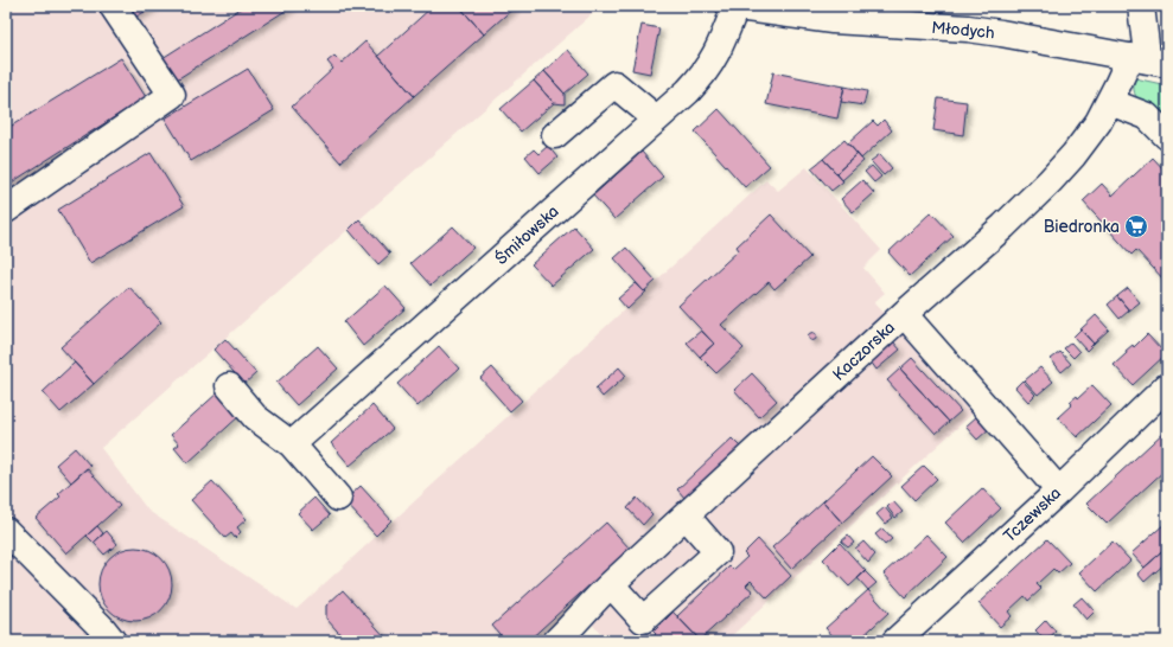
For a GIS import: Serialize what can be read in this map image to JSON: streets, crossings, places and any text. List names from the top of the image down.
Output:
{
  "streets": {
    "street": [
      "Młodych",
      "Śmiłowska",
      "Kaczorska",
      "Tczewska"
    ]
  },
  "crossings": [
    ["Młodych", "Śmiłowska"],
    ["Młodych", "Kaczorska"]
  ],
  "places": {
    "supermarket": ["Biedronka"]
  }
}
